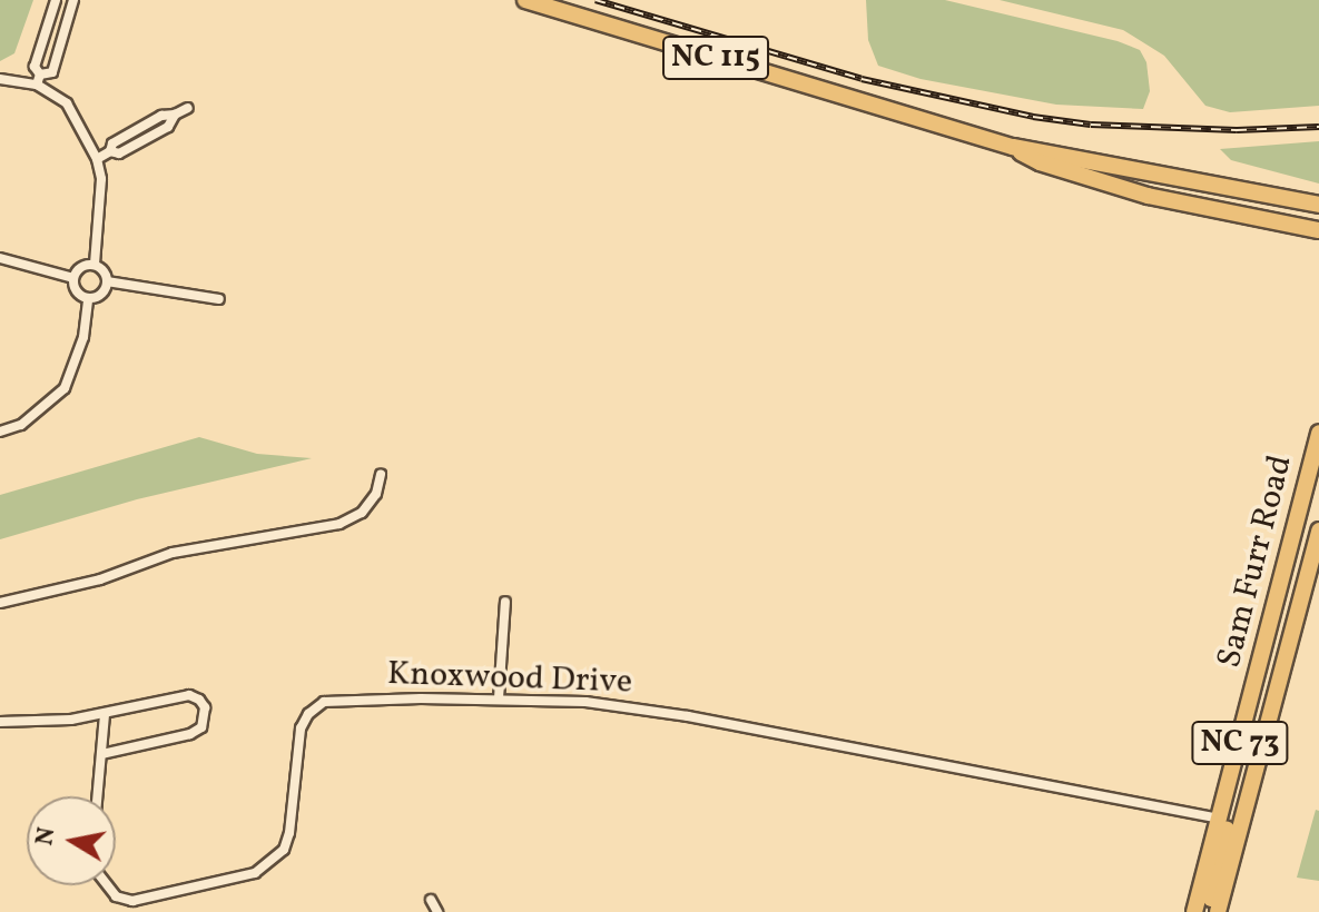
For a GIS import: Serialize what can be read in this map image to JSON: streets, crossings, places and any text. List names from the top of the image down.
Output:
{
  "streets": {
    "main road": ["NC 115", "Sam Furr Road", "NC 73"],
    "street": ["Knoxwood Drive"]
  },
  "crossings": [
    ["Sam Furr Road", "Knoxwood Drive"]
  ],
  "north": "left"
}
